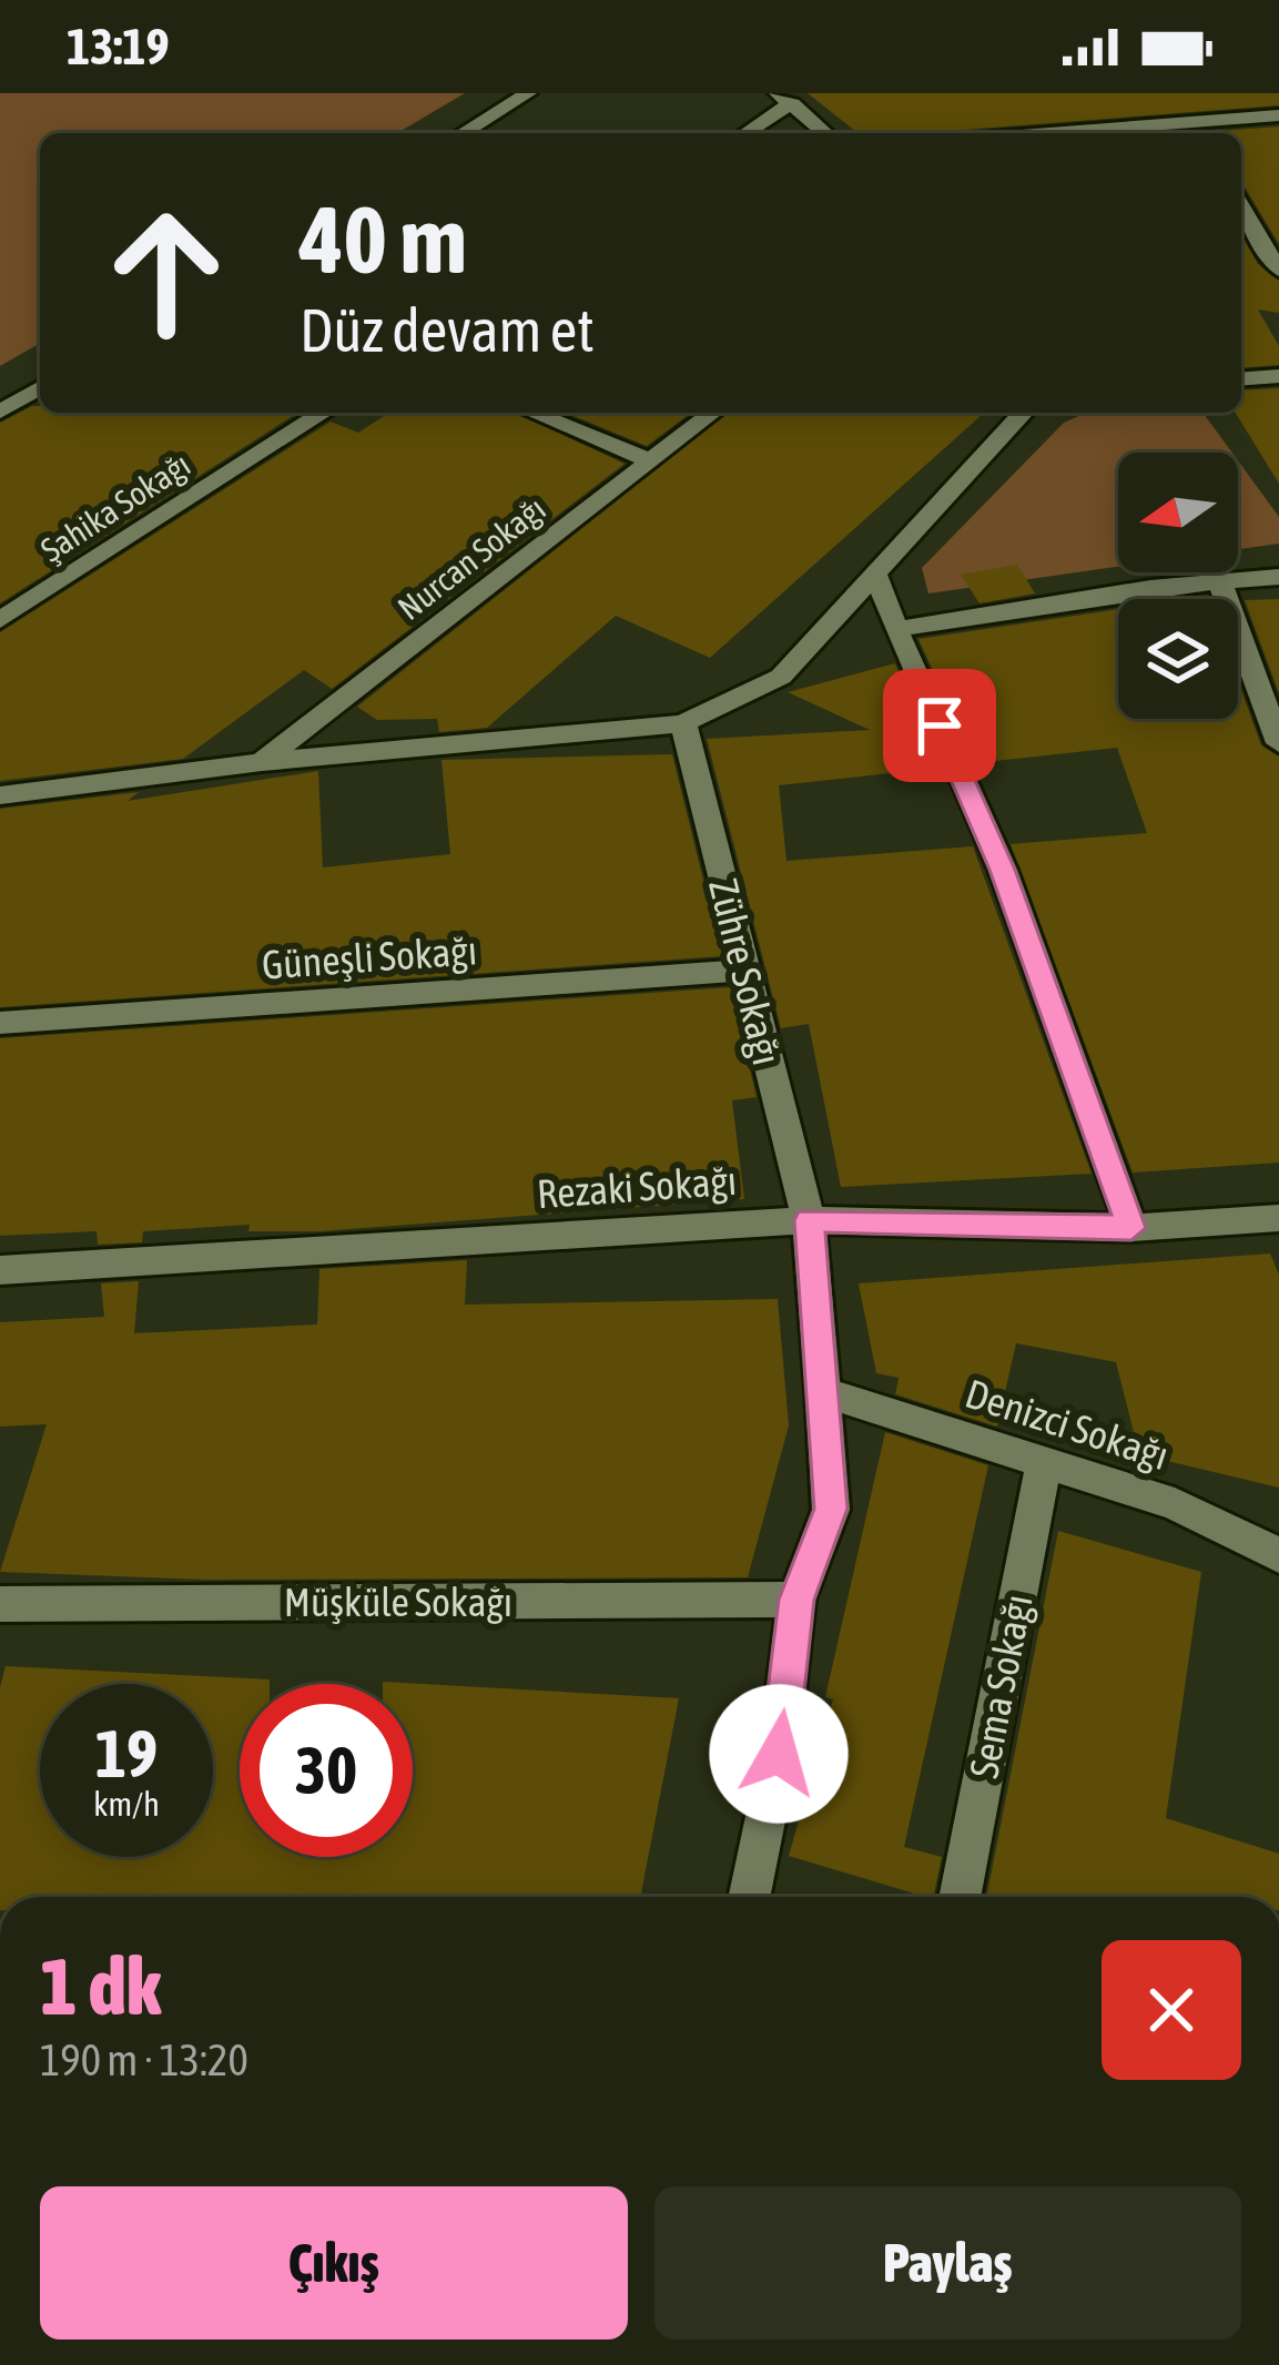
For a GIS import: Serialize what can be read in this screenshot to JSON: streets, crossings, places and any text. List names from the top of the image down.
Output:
{
  "streets": {
    "street": [
      "Şahika Sokağı",
      "Nurcan Sokağı",
      "Güneşli Sokağı",
      "Zühre Sokağı",
      "Rezaki Sokağı",
      "Denizci Sokağı",
      "Müşküle Sokağı",
      "Sema Sokağı"
    ]
  },
  "crossings": [
    ["Güneşli Sokağı", "Zühre Sokağı"],
    ["Zühre Sokağı", "Rezaki Sokağı"],
    ["Zühre Sokağı", "Denizci Sokağı"],
    ["Denizci Sokağı", "Sema Sokağı"]
  ],
  "north": "left",
  "page": {
    "status": "13:19",
    "turn": ["40 m", "Düz devam et"],
    "speed": "19 km/h",
    "limit": "30",
    "heading": ["1 dk", "190 m · 13:20"],
    "buttons": ["Çıkış", "Paylaş"]
  }
}
